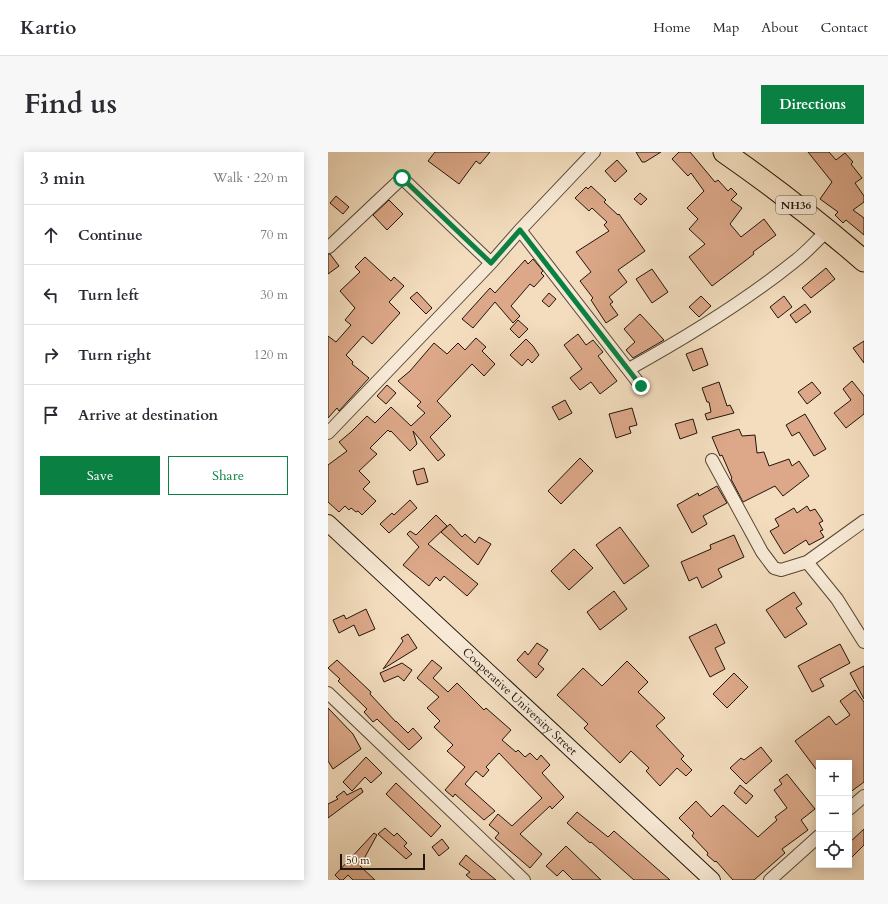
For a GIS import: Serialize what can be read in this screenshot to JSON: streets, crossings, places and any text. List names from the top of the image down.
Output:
{
  "streets": {
    "highway": ["NH36"],
    "street": ["Cooperative University Street"]
  },
  "scale_bar": "50 m",
  "page": {
    "header": "Kartio",
    "nav": [
      "Home",
      "Map",
      "About",
      "Contact"
    ],
    "title": "Find us",
    "buttons": [
      "Directions",
      ["Save", "Share"]
    ],
    "heading": ["3 min", "Walk · 220 m"],
    "list": [
      ["Continue", "70 m"],
      ["Turn left", "30 m"],
      ["Turn right", "120 m"],
      "Arrive at destination"
    ],
    "map_buttons": ["+", "−"],
    "scale": "50 m"
  }
}
